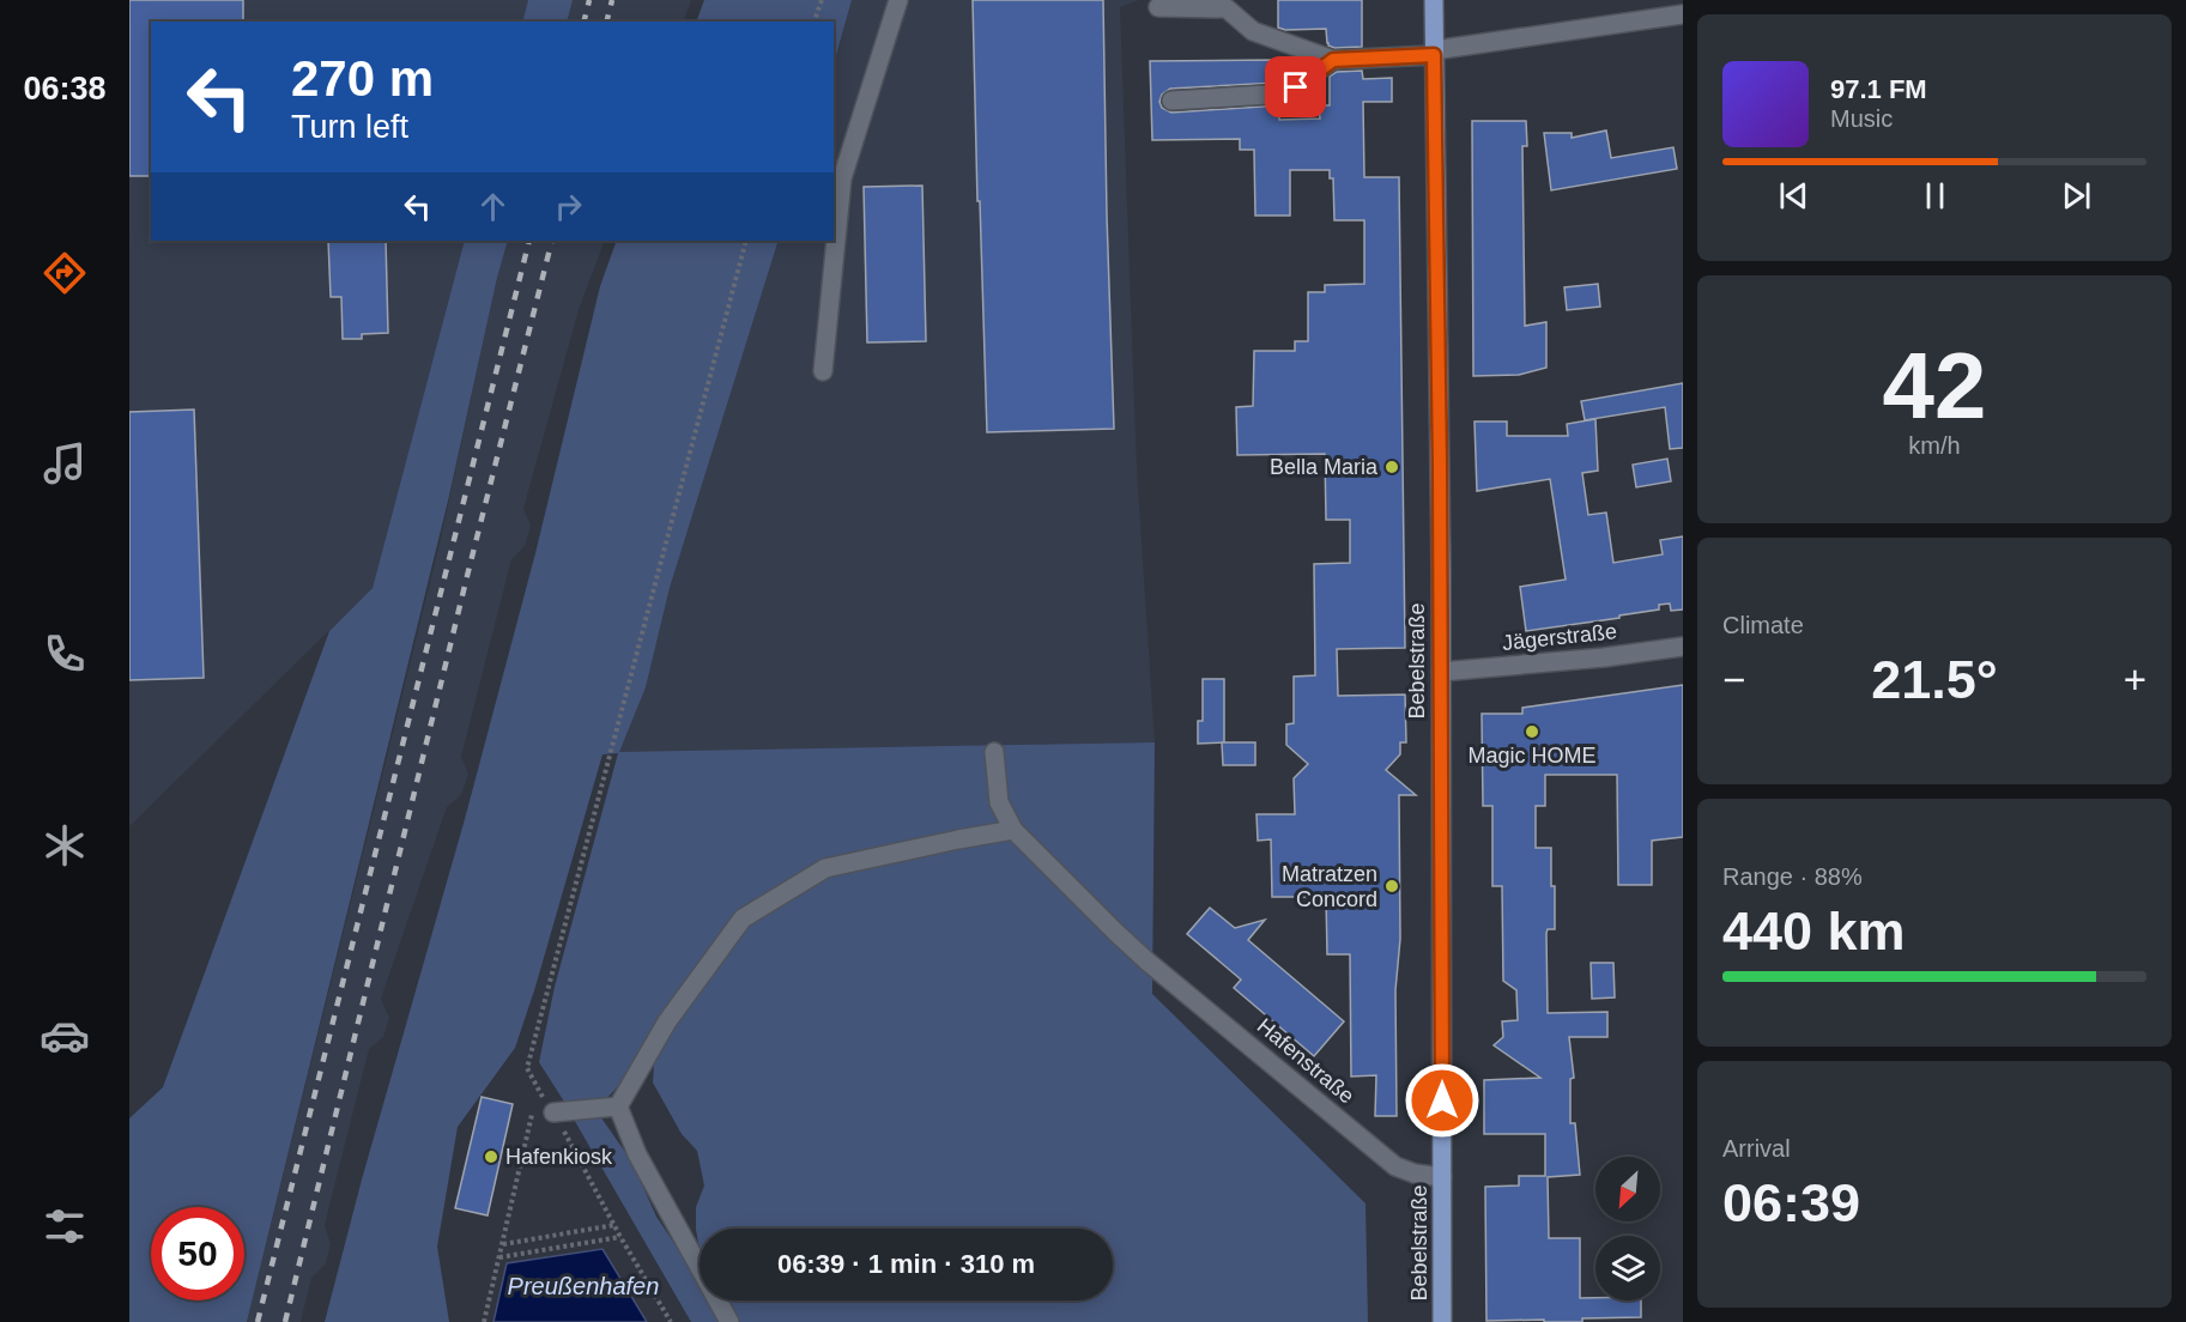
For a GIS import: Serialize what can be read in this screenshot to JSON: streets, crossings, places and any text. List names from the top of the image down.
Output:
{
  "streets": {
    "main road": ["Bebelstraße"],
    "street": ["Jägerstraße", "Hafenstraße"]
  },
  "crossings": [
    ["Jägerstraße", "Bebelstraße"],
    ["Bebelstraße", "Hafenstraße"]
  ],
  "water": ["Preußenhafen"],
  "places": [
    "Bella Maria",
    "Magic HOME",
    "Matratzen Concord",
    "Hafenkiosk"
  ],
  "north": "bottom left",
  "page": {
    "tabs": "06:38",
    "turn": ["270 m", "Turn left"],
    "song": ["97.1 FM", "Music"],
    "tile": [
      ["42", "km/h"],
      "Climate",
      ["Range · 88%", "440 km"],
      ["Arrival", "06:39"]
    ],
    "heat": ["−", "21.5°", "+"],
    "limit": "50",
    "trip": "06:39 · 1 min · 310 m"
  }
}
